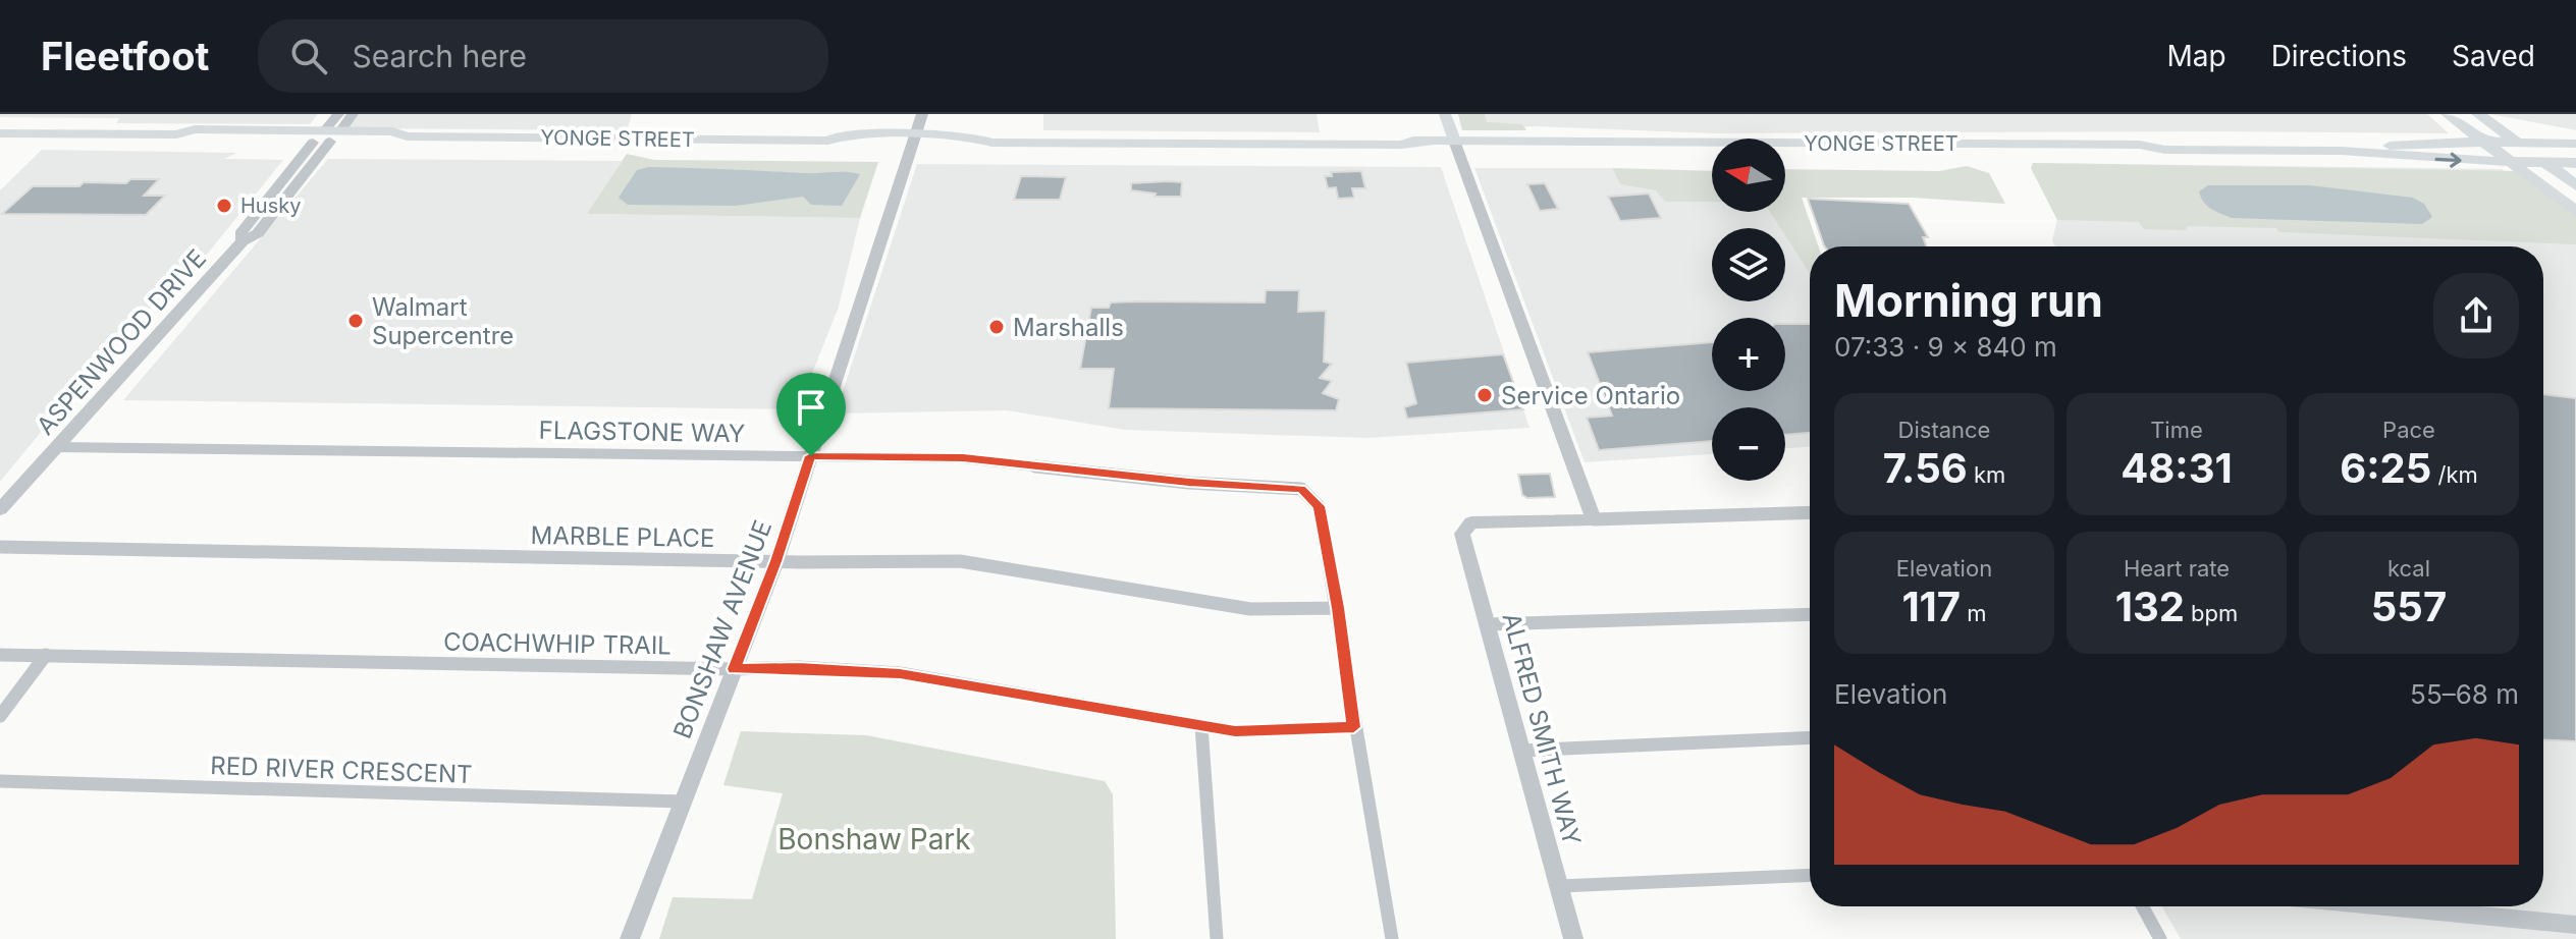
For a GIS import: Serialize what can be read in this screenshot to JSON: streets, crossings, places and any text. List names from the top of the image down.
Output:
{
  "streets": {
    "main road": ["YONGE STREET"],
    "street": [
      "ASPENWOOD DRIVE",
      "FLAGSTONE WAY",
      "MARBLE PLACE",
      "BONSHAW AVENUE",
      "COACHWHIP TRAIL",
      "ALFRED SMITH WAY",
      "RED RIVER CRESCENT"
    ]
  },
  "crossings": [
    ["YONGE STREET", "ASPENWOOD DRIVE"],
    ["YONGE STREET", "BONSHAW AVENUE"],
    ["ASPENWOOD DRIVE", "FLAGSTONE WAY"],
    ["FLAGSTONE WAY", "MARBLE PLACE"],
    ["FLAGSTONE WAY", "BONSHAW AVENUE"],
    ["FLAGSTONE WAY", "COACHWHIP TRAIL"],
    ["MARBLE PLACE", "BONSHAW AVENUE"],
    ["BONSHAW AVENUE", "COACHWHIP TRAIL"],
    ["BONSHAW AVENUE", "RED RIVER CRESCENT"]
  ],
  "parks": ["Bonshaw Park"],
  "places": [
    "Husky",
    "Walmart Supercentre",
    "Marshalls",
    "Service Ontario"
  ],
  "north": "left",
  "page": {
    "header": "Fleetfoot",
    "search": "Search here",
    "nav": ["Map", "Directions", "Saved"],
    "map_buttons": ["+", "−"],
    "heading": ["Morning run", "07:33 · 9 × 840 m"],
    "stats": [
      ["Distance", "7.56 km"],
      ["Time", "48:31"],
      ["Pace", "6:25 /km"],
      ["Elevation", "117 m"],
      ["Heart rate", "132 bpm"],
      ["kcal", "557"]
    ],
    "chart": ["Elevation", "55–68 m"]
  }
}
